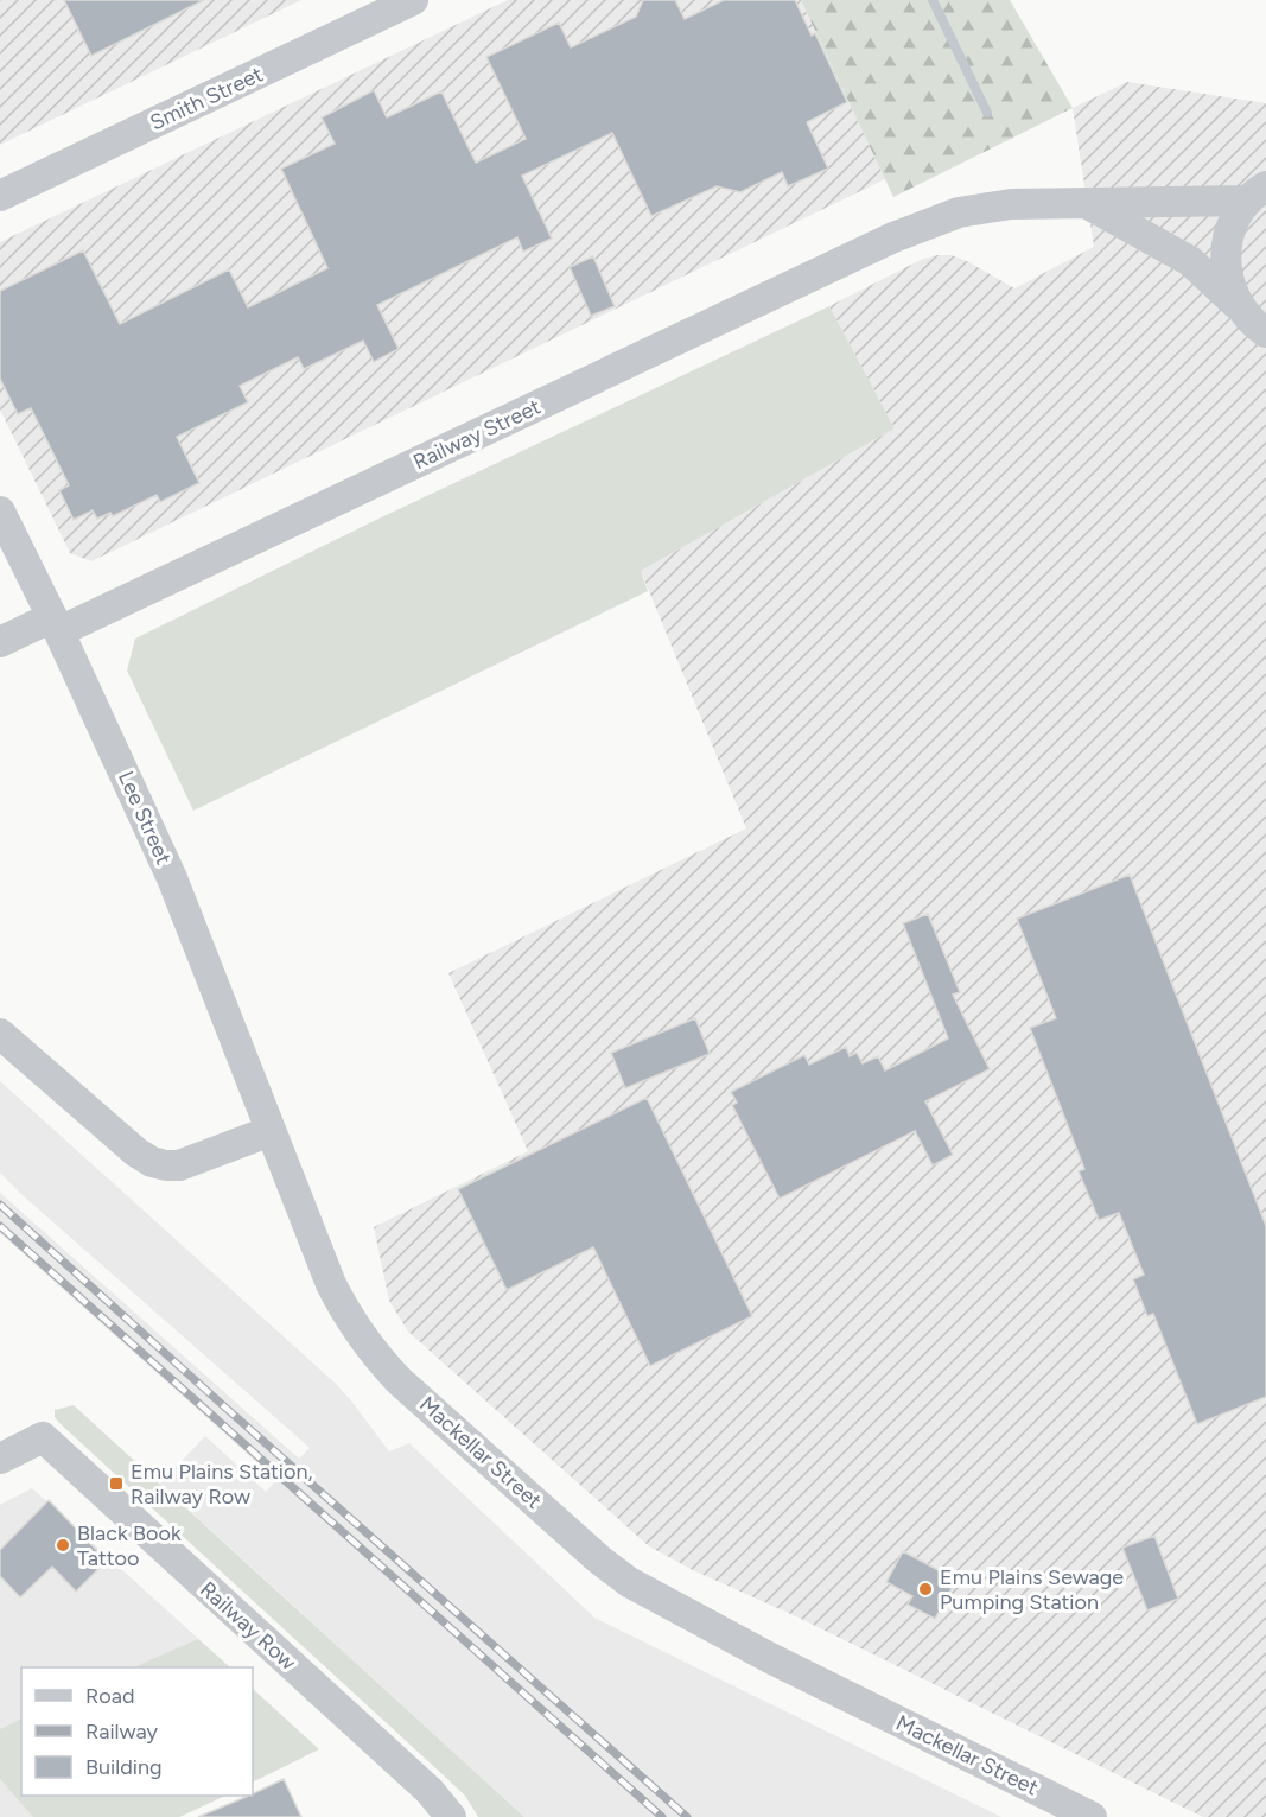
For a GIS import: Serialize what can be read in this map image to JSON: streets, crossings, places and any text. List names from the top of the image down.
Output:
{
  "streets": {
    "street": [
      "Smith Street",
      "Railway Street",
      "Lee Street",
      "Mackellar Street",
      "Railway Row"
    ]
  },
  "crossings": [
    ["Railway Street", "Lee Street"],
    ["Lee Street", "Mackellar Street"]
  ],
  "places": {
    "transit": ["Emu Plains Station, Railway Row"],
    "other": ["Black Book Tattoo", "Emu Plains Sewage Pumping Station"]
  },
  "legend": ["Road", "Railway", "Building"]
}
